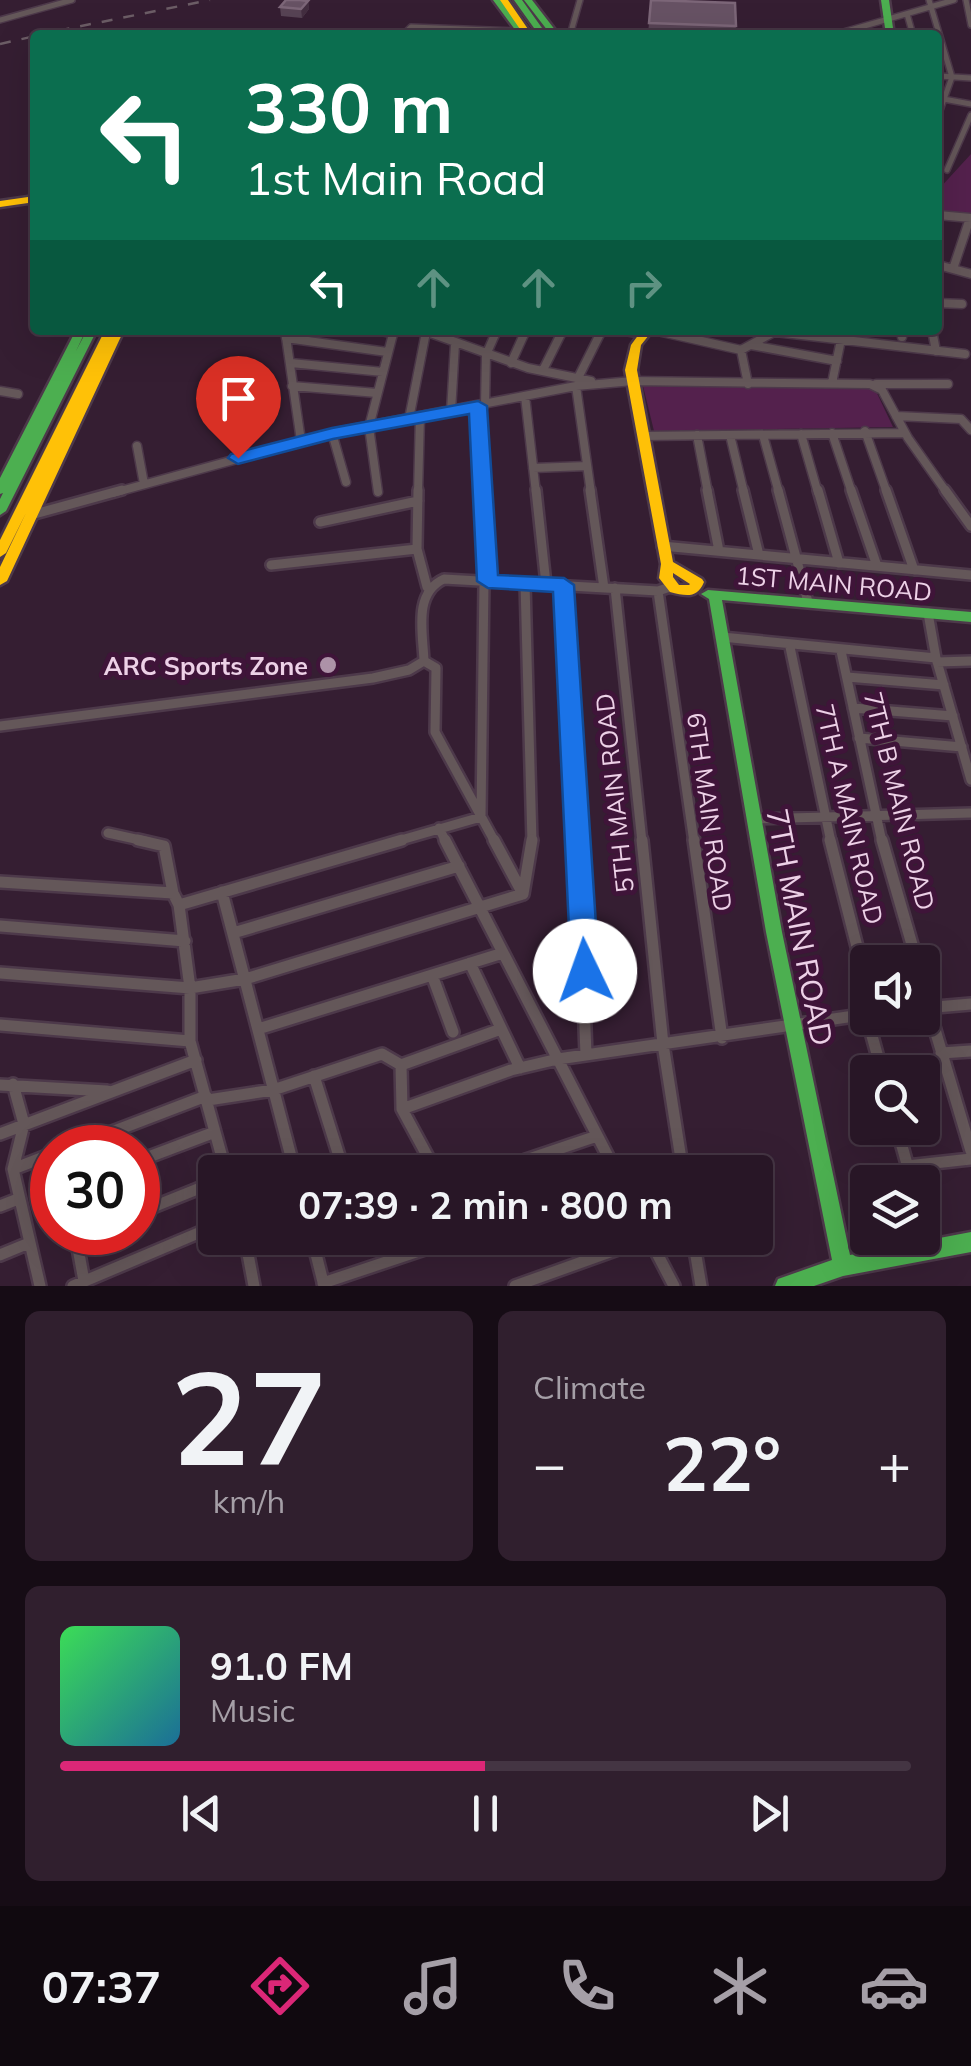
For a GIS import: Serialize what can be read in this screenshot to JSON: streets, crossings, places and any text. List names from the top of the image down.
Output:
{
  "streets": {
    "main road": ["1ST MAIN ROAD", "7TH MAIN ROAD"],
    "street": [
      "5TH MAIN ROAD",
      "7TH B MAIN ROAD",
      "6TH MAIN ROAD",
      "7TH A MAIN ROAD"
    ]
  },
  "crossings": [
    ["1ST MAIN ROAD", "6TH MAIN ROAD"],
    ["1ST MAIN ROAD", "7TH MAIN ROAD"]
  ],
  "places": ["ARC Sports Zone"],
  "page": {
    "turn": ["330 m", "1st Main Road"],
    "limit": "30",
    "trip": "07:39 · 2 min · 800 m",
    "tile": [
      ["27", "km/h"],
      "Climate"
    ],
    "heat": ["−", "22°", "+"],
    "song": ["91.0 FM", "Music"],
    "tabs": "07:37"
  }
}
